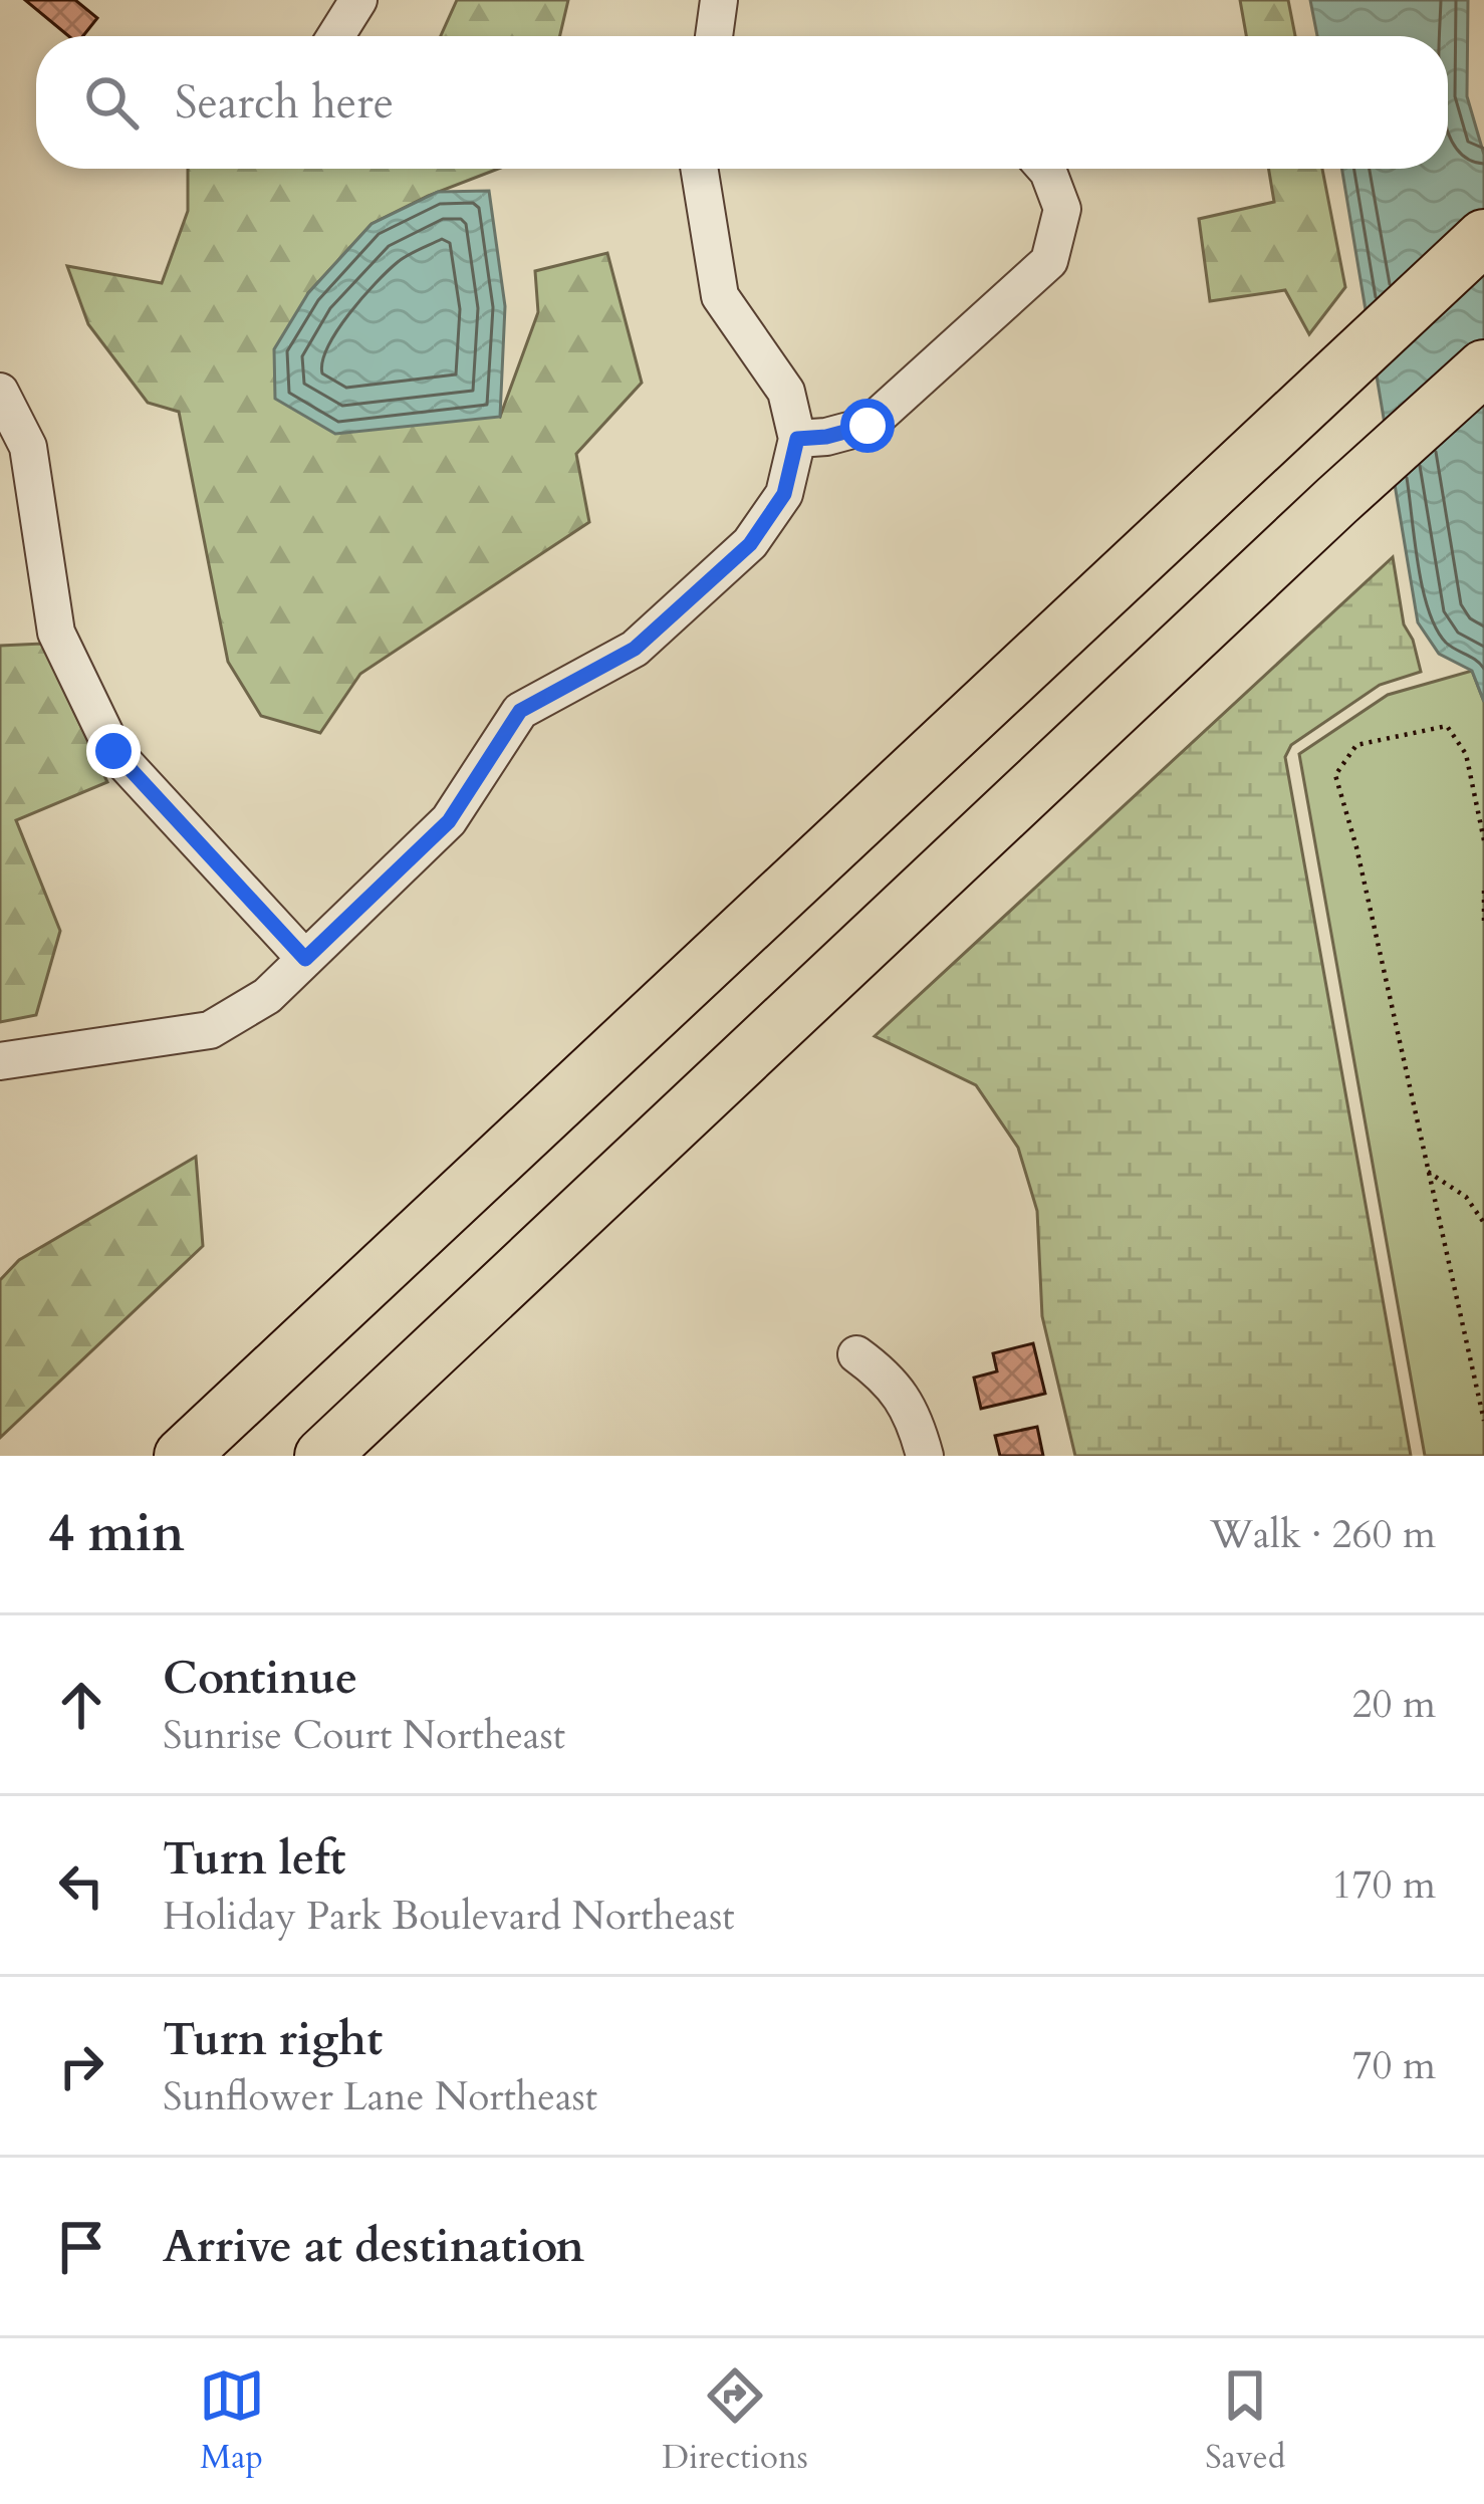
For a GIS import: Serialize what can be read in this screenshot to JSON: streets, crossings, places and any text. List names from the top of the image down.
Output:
{
  "page": {
    "search": "Search here",
    "heading": ["4 min", "Walk · 260 m"],
    "list": [
      ["Continue", "Sunrise Court Northeast", "20 m"],
      ["Turn left", "Holiday Park Boulevard Northeast", "170 m"],
      ["Turn right", "Sunflower Lane Northeast", "70 m"],
      "Arrive at destination"
    ],
    "nav": ["Map", "Directions", "Saved"]
  }
}
